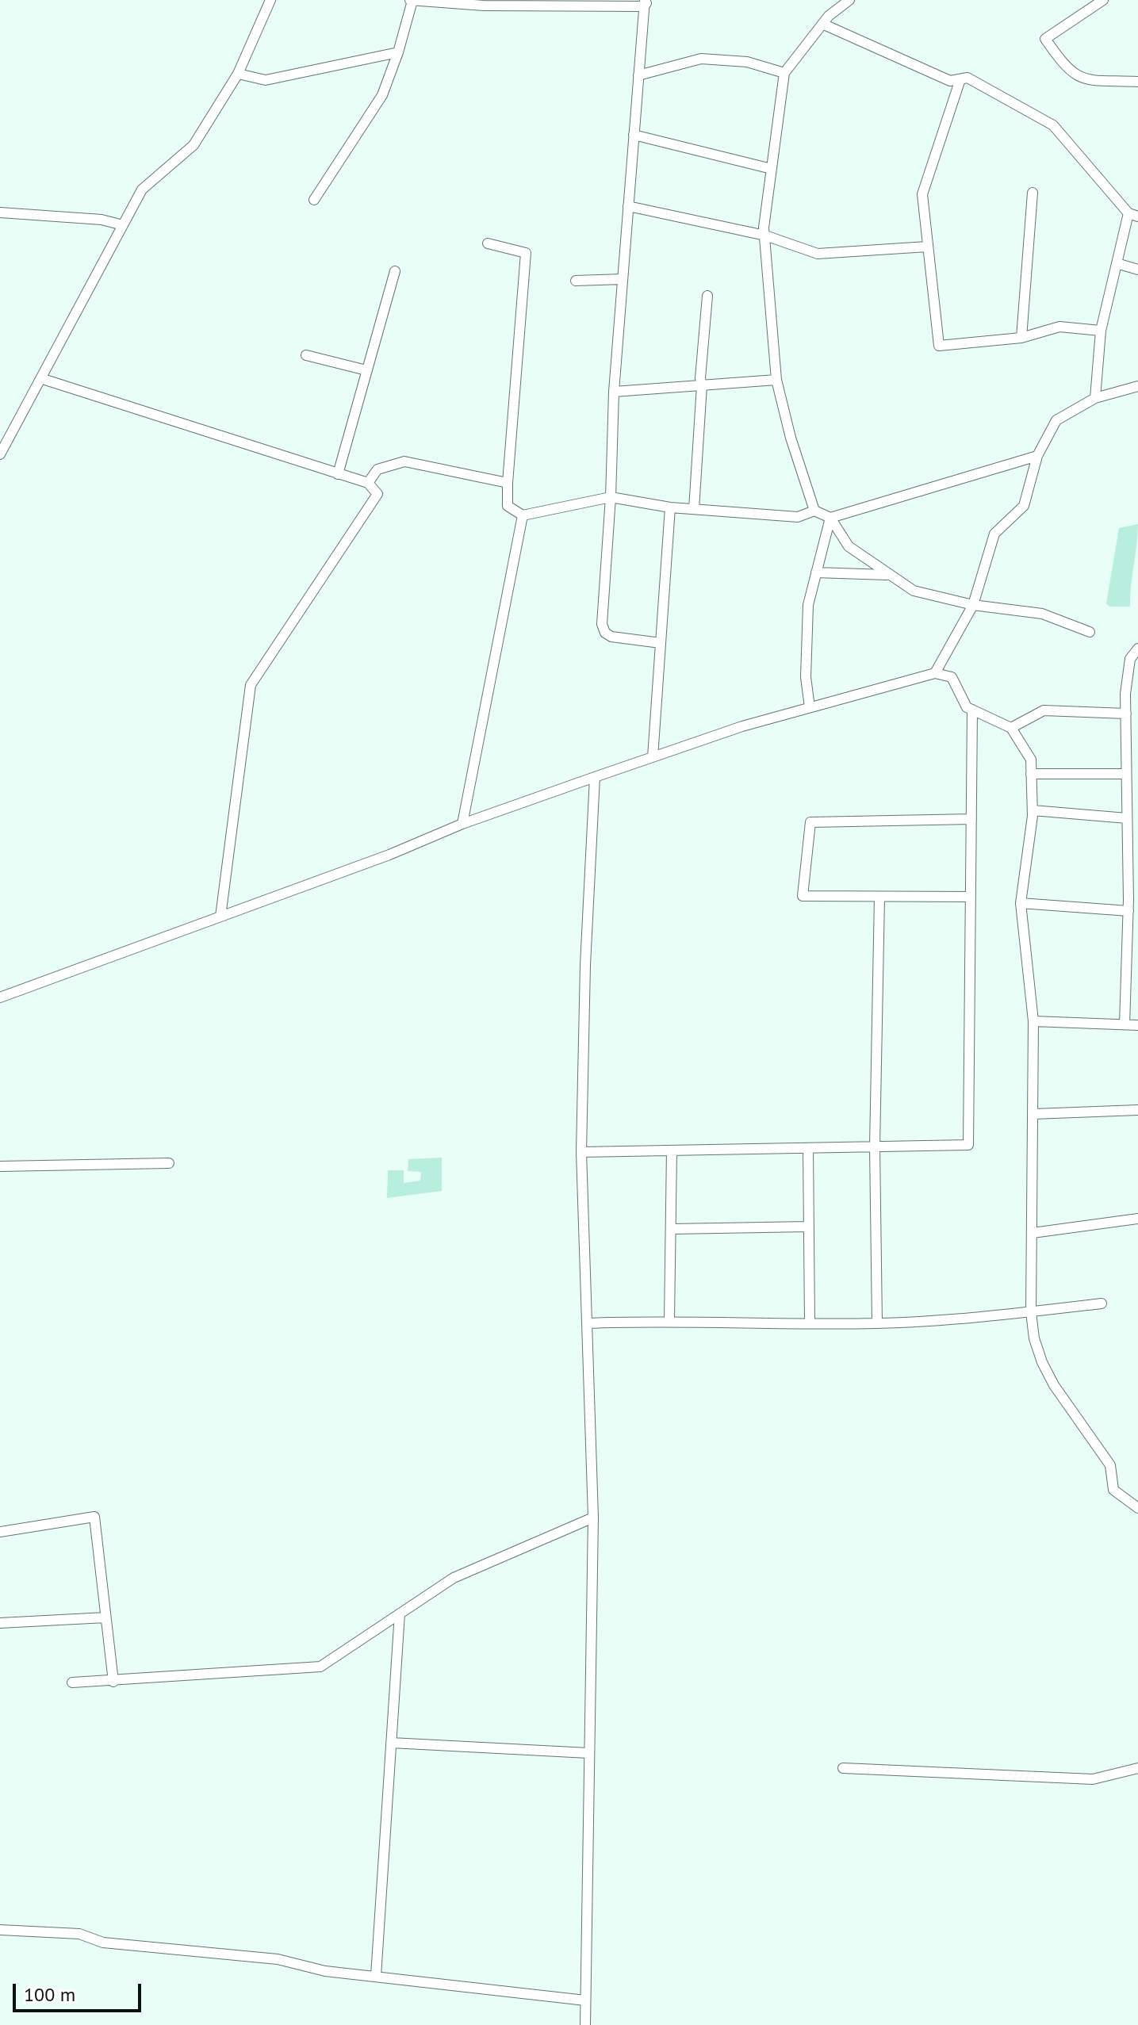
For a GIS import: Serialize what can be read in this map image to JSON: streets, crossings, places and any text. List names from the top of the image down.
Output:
{
  "scale_bar": "100 m"
}
